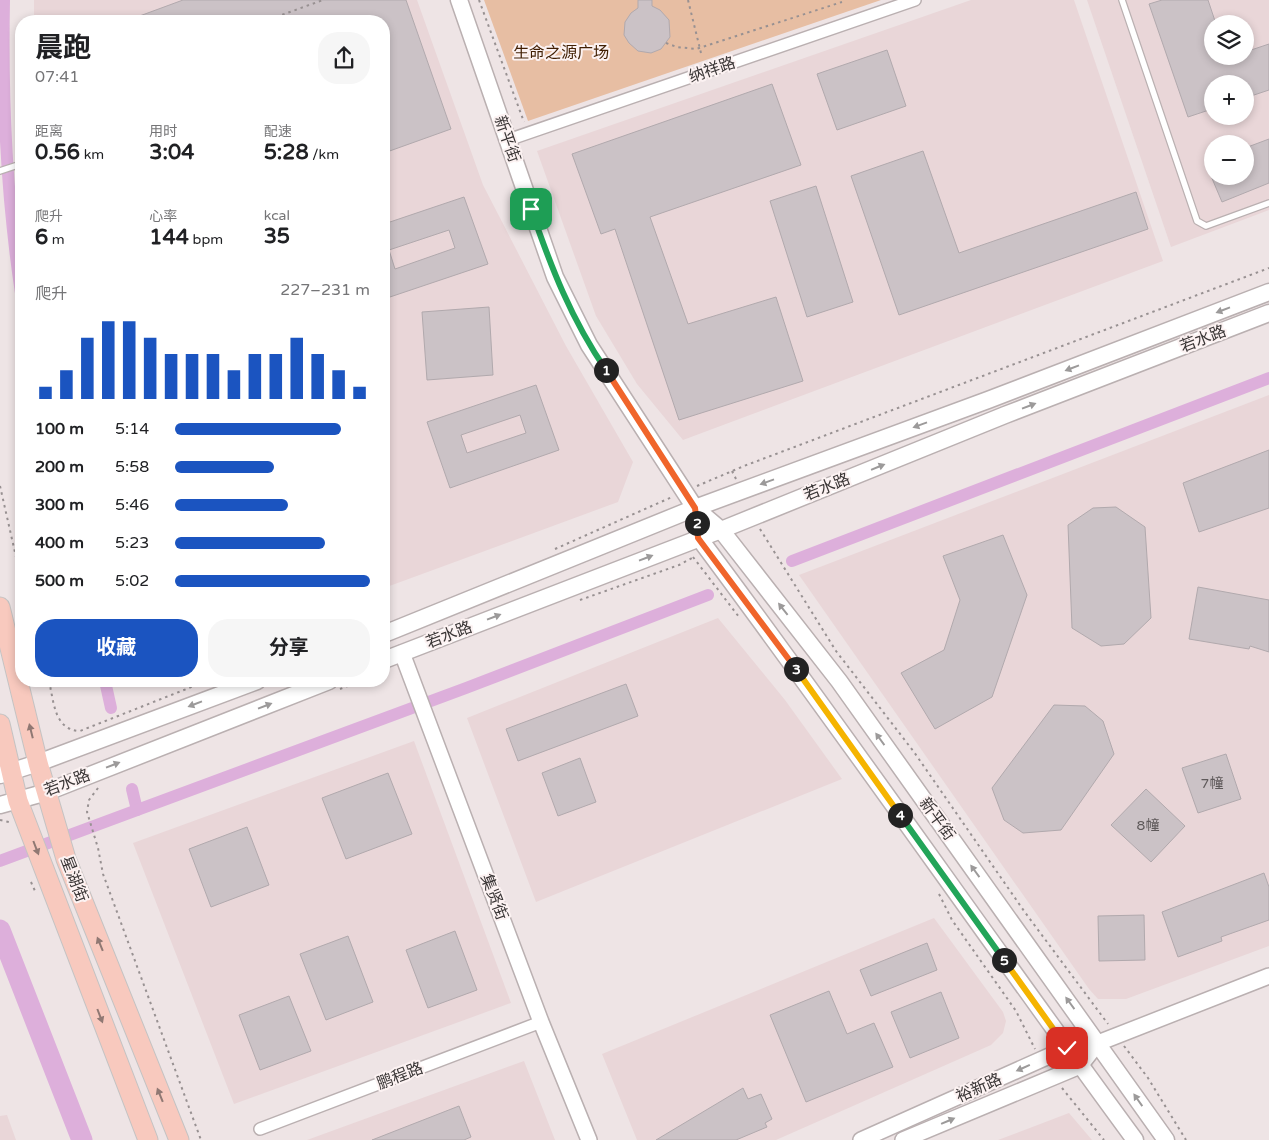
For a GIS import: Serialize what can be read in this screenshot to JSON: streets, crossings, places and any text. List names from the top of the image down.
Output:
{
  "streets": {
    "main road": [
      "新平街",
      "若水路",
      "星湖街",
      "裕新路"
    ],
    "street": ["纳祥路", "集贤街", "鹏程路"]
  },
  "crossings": [
    ["纳祥路", "新平街"],
    ["新平街", "若水路"],
    ["新平街", "裕新路"],
    ["若水路", "星湖街"],
    ["若水路", "集贤街"],
    ["集贤街", "鹏程路"]
  ],
  "parks": ["生命之源广场"],
  "house_numbers": ["7幢", "8幢"],
  "page": {
    "map_buttons": ["+", "−"],
    "heading": ["晨跑", "07:41"],
    "stats": [
      ["距离", "0.56 km"],
      ["用时", "3:04"],
      ["配速", "5:28 /km"],
      ["爬升", "6 m"],
      ["心率", "144 bpm"],
      ["kcal", "35"]
    ],
    "chart": ["爬升", "227–231 m"],
    "pins": [
      "1",
      "2",
      "3",
      "4",
      "5"
    ],
    "list": [
      {
        "name": "100 m",
        "note": "5:14"
      },
      {
        "name": "200 m",
        "note": "5:58"
      },
      {
        "name": "300 m",
        "note": "5:46"
      },
      {
        "name": "400 m",
        "note": "5:23"
      },
      {
        "name": "500 m",
        "note": "5:02"
      }
    ],
    "buttons": ["收藏", "分享"]
  }
}
